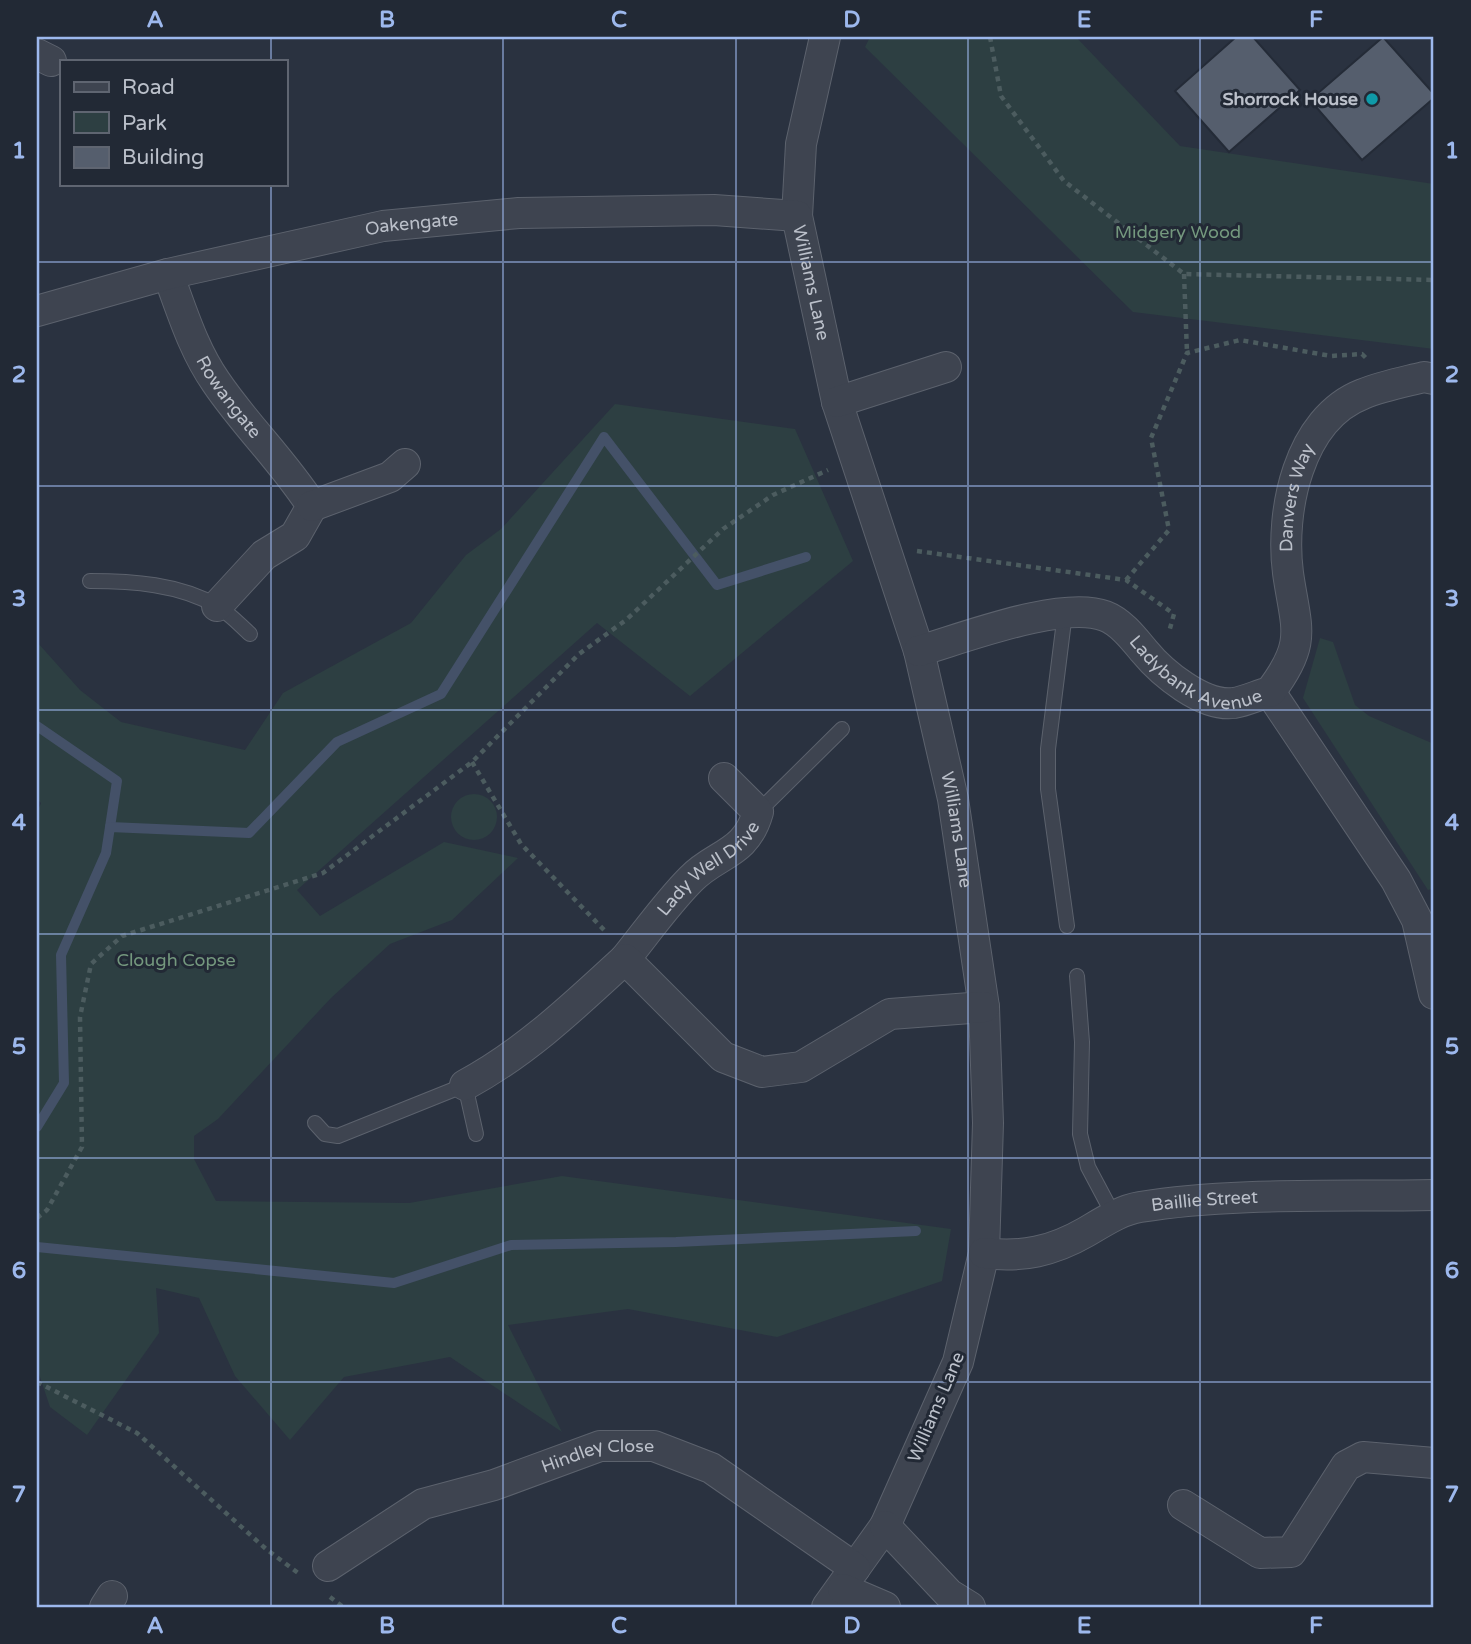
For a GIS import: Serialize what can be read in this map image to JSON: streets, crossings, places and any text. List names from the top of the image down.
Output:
{
  "streets": {
    "street": [
      "Oakengate",
      "Williams Lane",
      "Rowangate",
      "Danvers Way",
      "Ladybank Avenue",
      "Lady Well Drive",
      "Baillie Street",
      "Hindley Close"
    ]
  },
  "crossings": [
    ["Oakengate", "Williams Lane"],
    ["Oakengate", "Rowangate"],
    ["Williams Lane", "Ladybank Avenue"],
    ["Williams Lane", "Baillie Street"],
    ["Williams Lane", "Hindley Close"],
    ["Danvers Way", "Ladybank Avenue"]
  ],
  "parks": ["Midgery Wood", "Clough Copse"],
  "places": ["Shorrock House"],
  "legend": ["Road", "Park", "Building"],
  "grid": {
    "columns": [
      "A",
      "B",
      "C",
      "D",
      "E",
      "F"
    ],
    "rows": [
      "1",
      "2",
      "3",
      "4",
      "5",
      "6",
      "7"
    ]
  }
}
